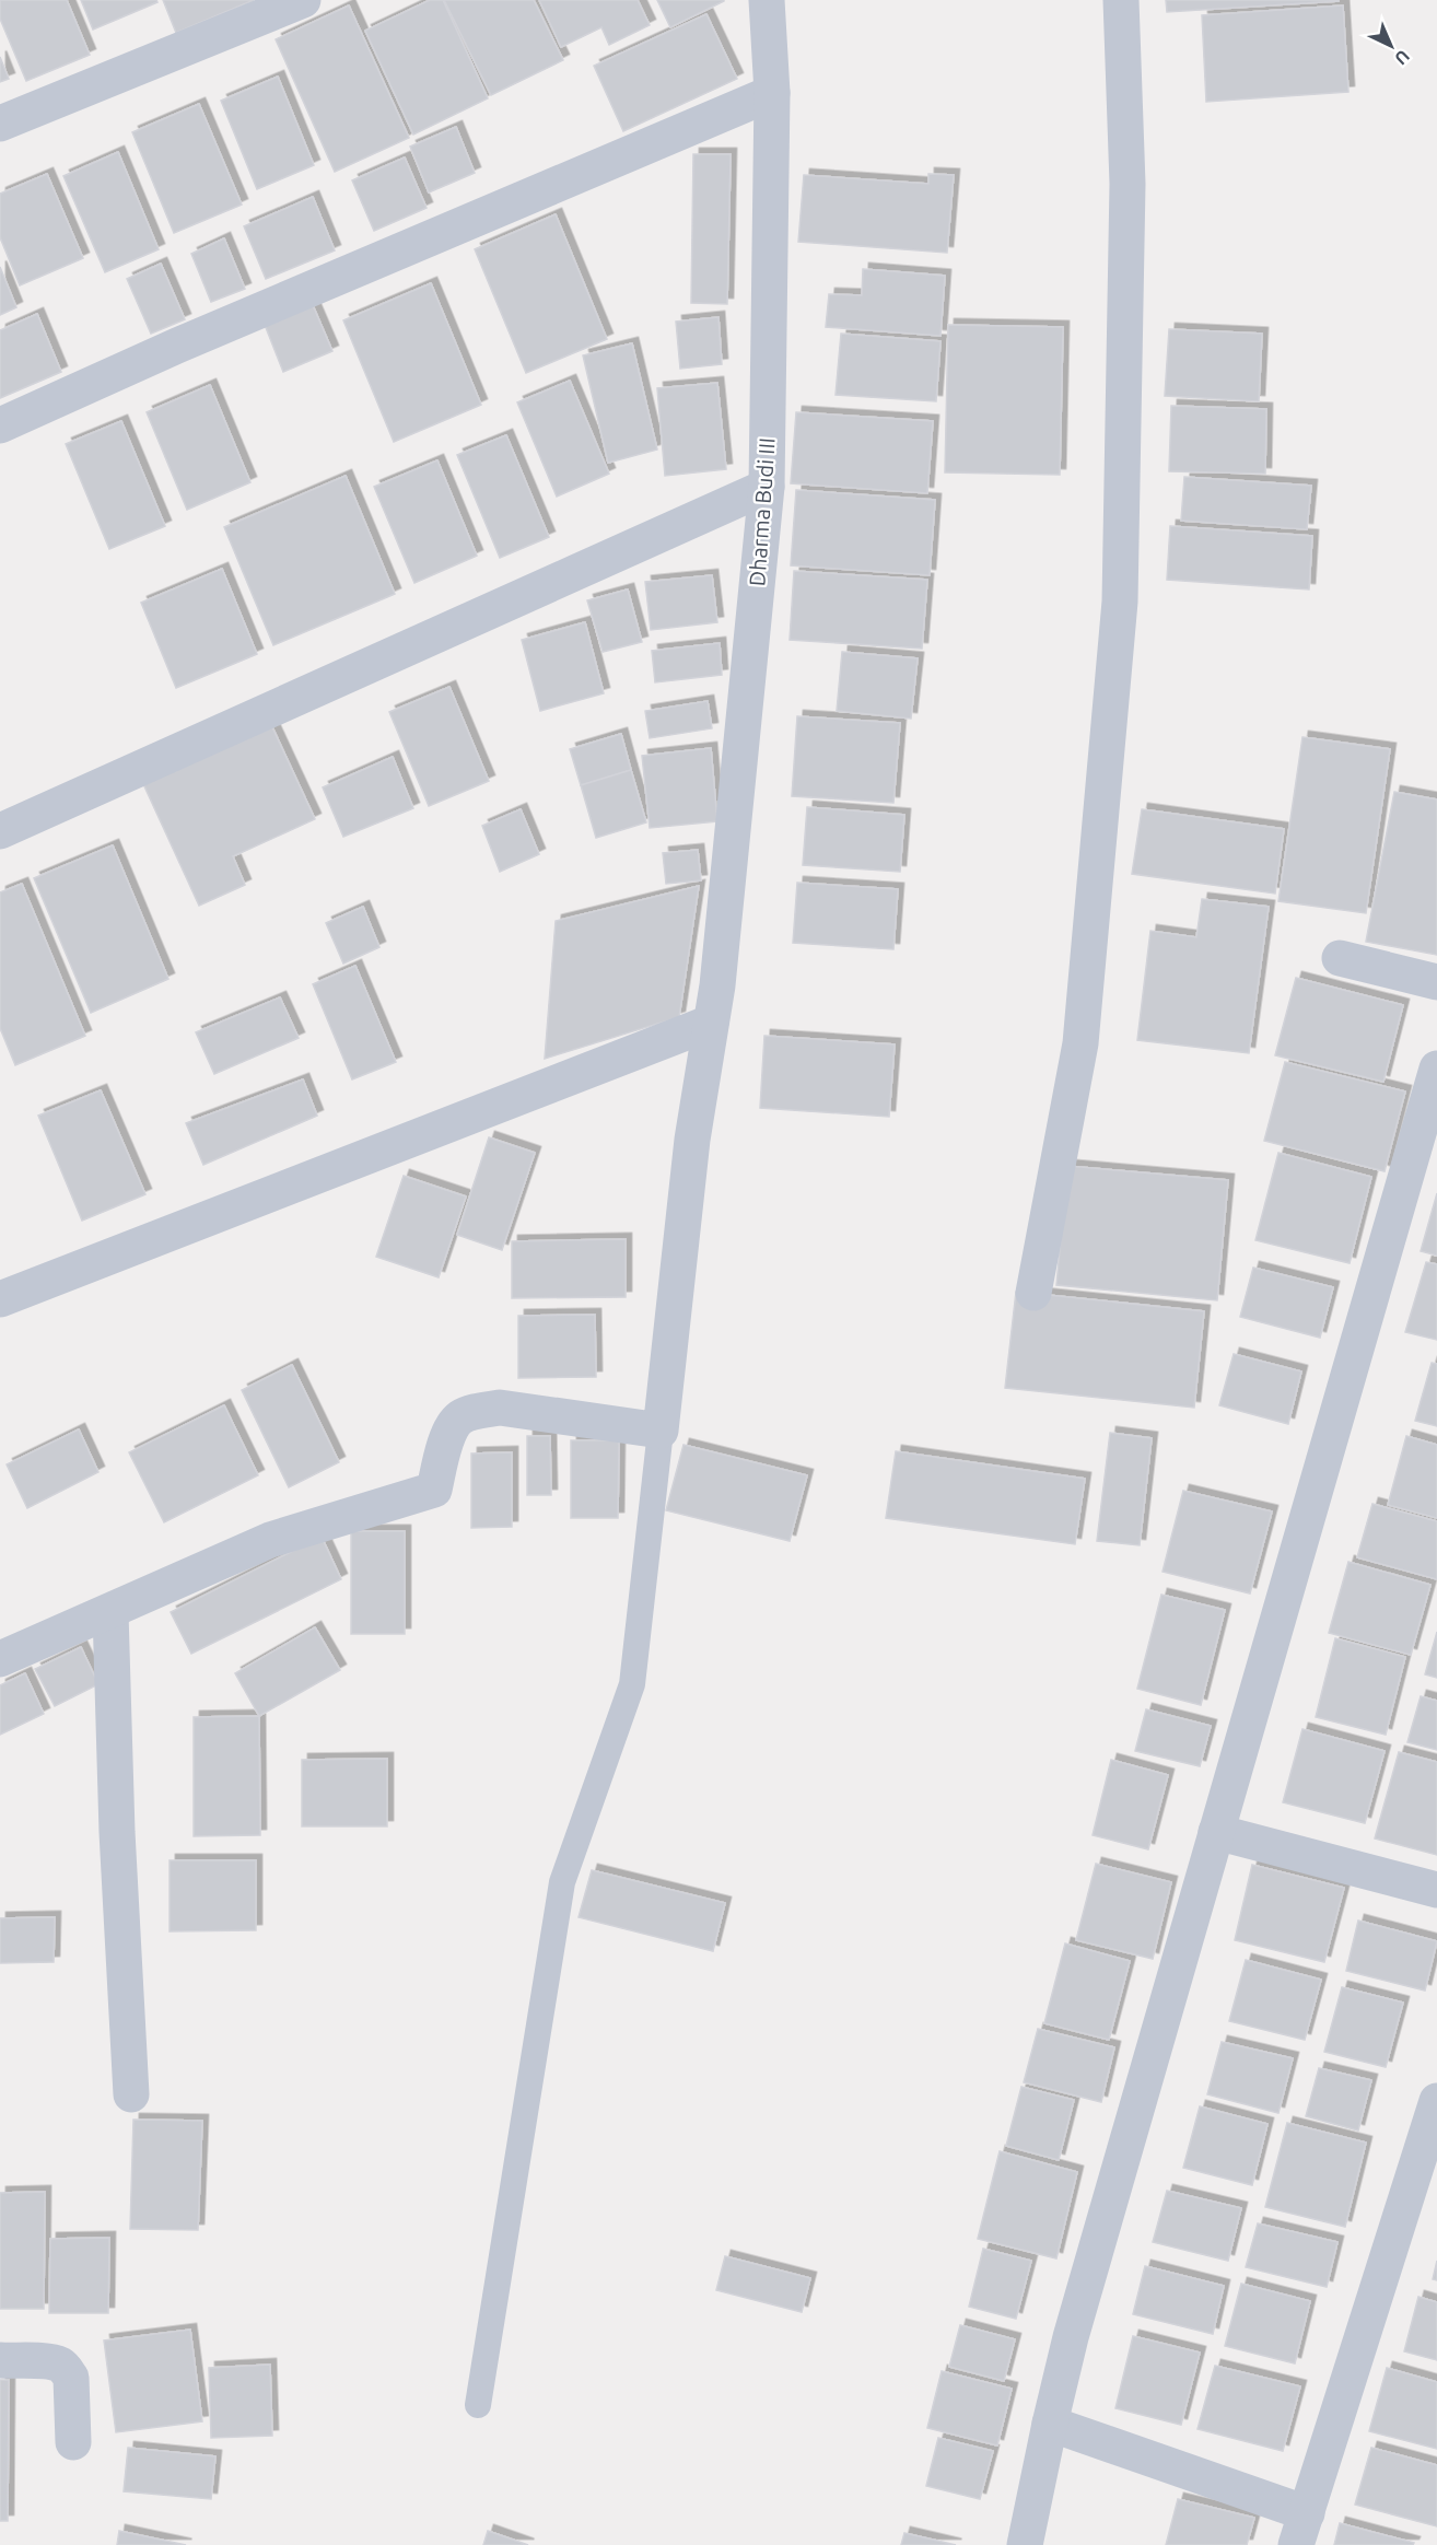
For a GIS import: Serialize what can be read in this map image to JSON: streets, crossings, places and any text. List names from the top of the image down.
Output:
{
  "streets": {
    "street": ["Dharma Budi III"]
  },
  "north": "bottom right"
}
